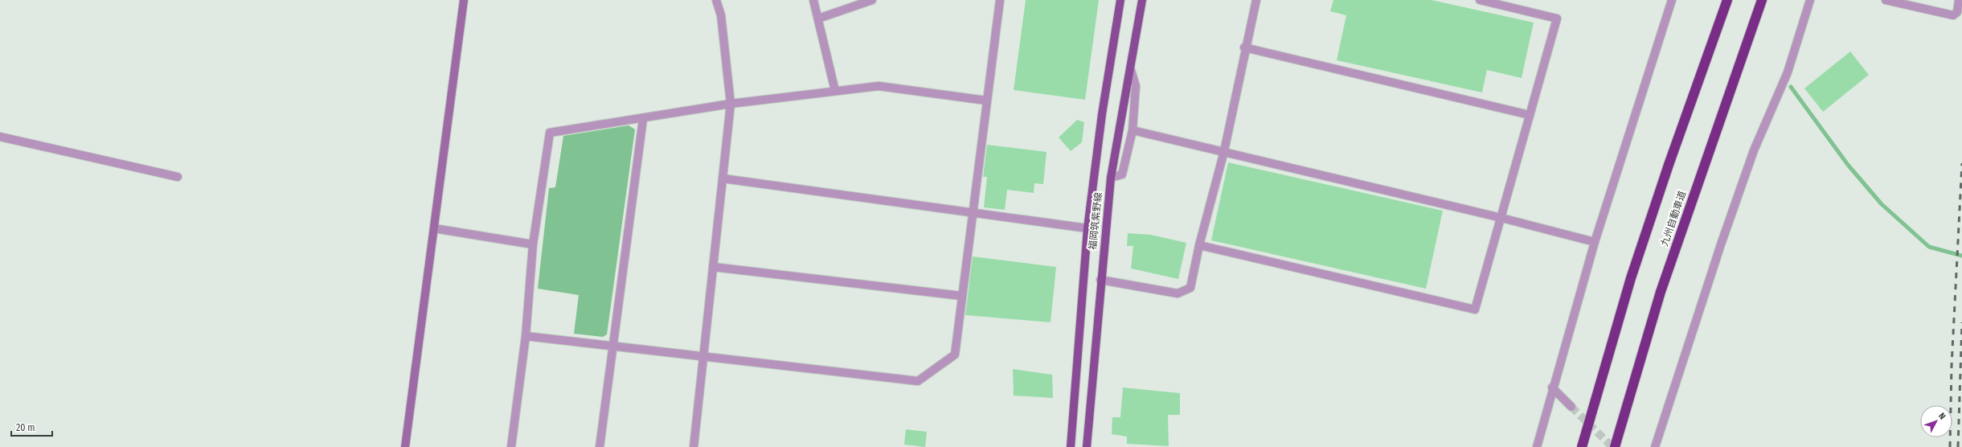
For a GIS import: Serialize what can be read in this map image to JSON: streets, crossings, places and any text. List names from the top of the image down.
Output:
{
  "streets": {
    "highway": ["九州自動車道"],
    "main road": ["福岡筑紫野線"]
  },
  "scale_bar": "20 m",
  "north": "top right"
}
